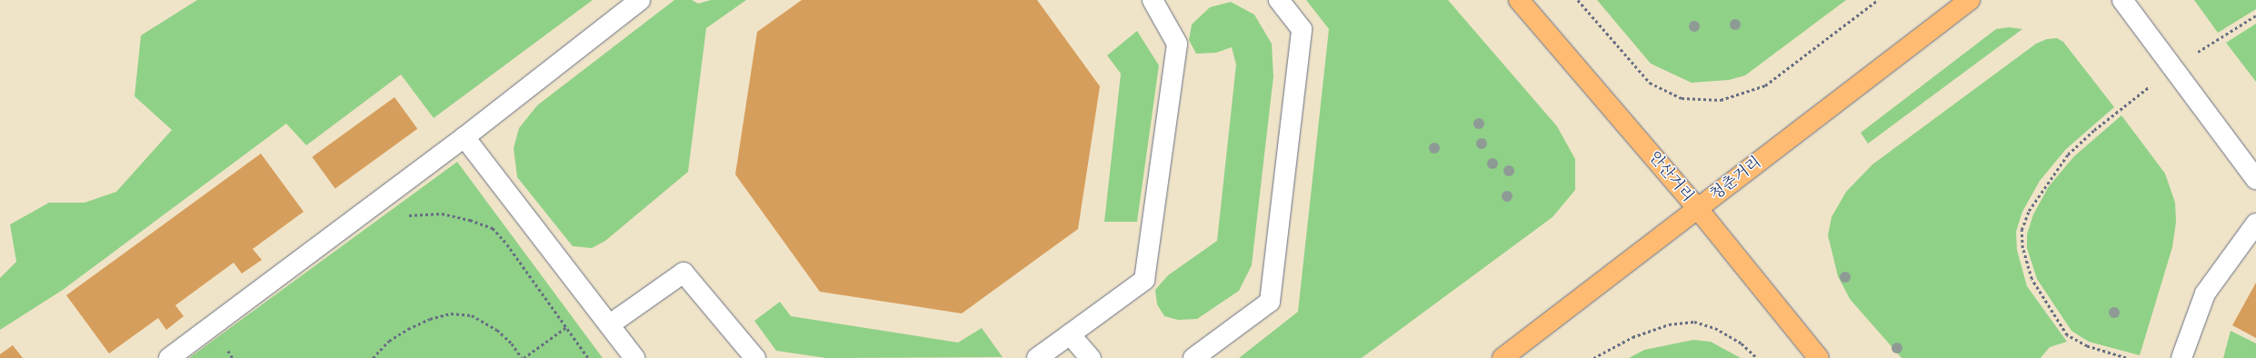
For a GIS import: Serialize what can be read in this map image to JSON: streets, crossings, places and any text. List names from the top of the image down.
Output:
{
  "streets": {
    "main road": ["안산거리", "청춘거리"]
  },
  "crossings": [
    ["안산거리", "청춘거리"]
  ]
}
